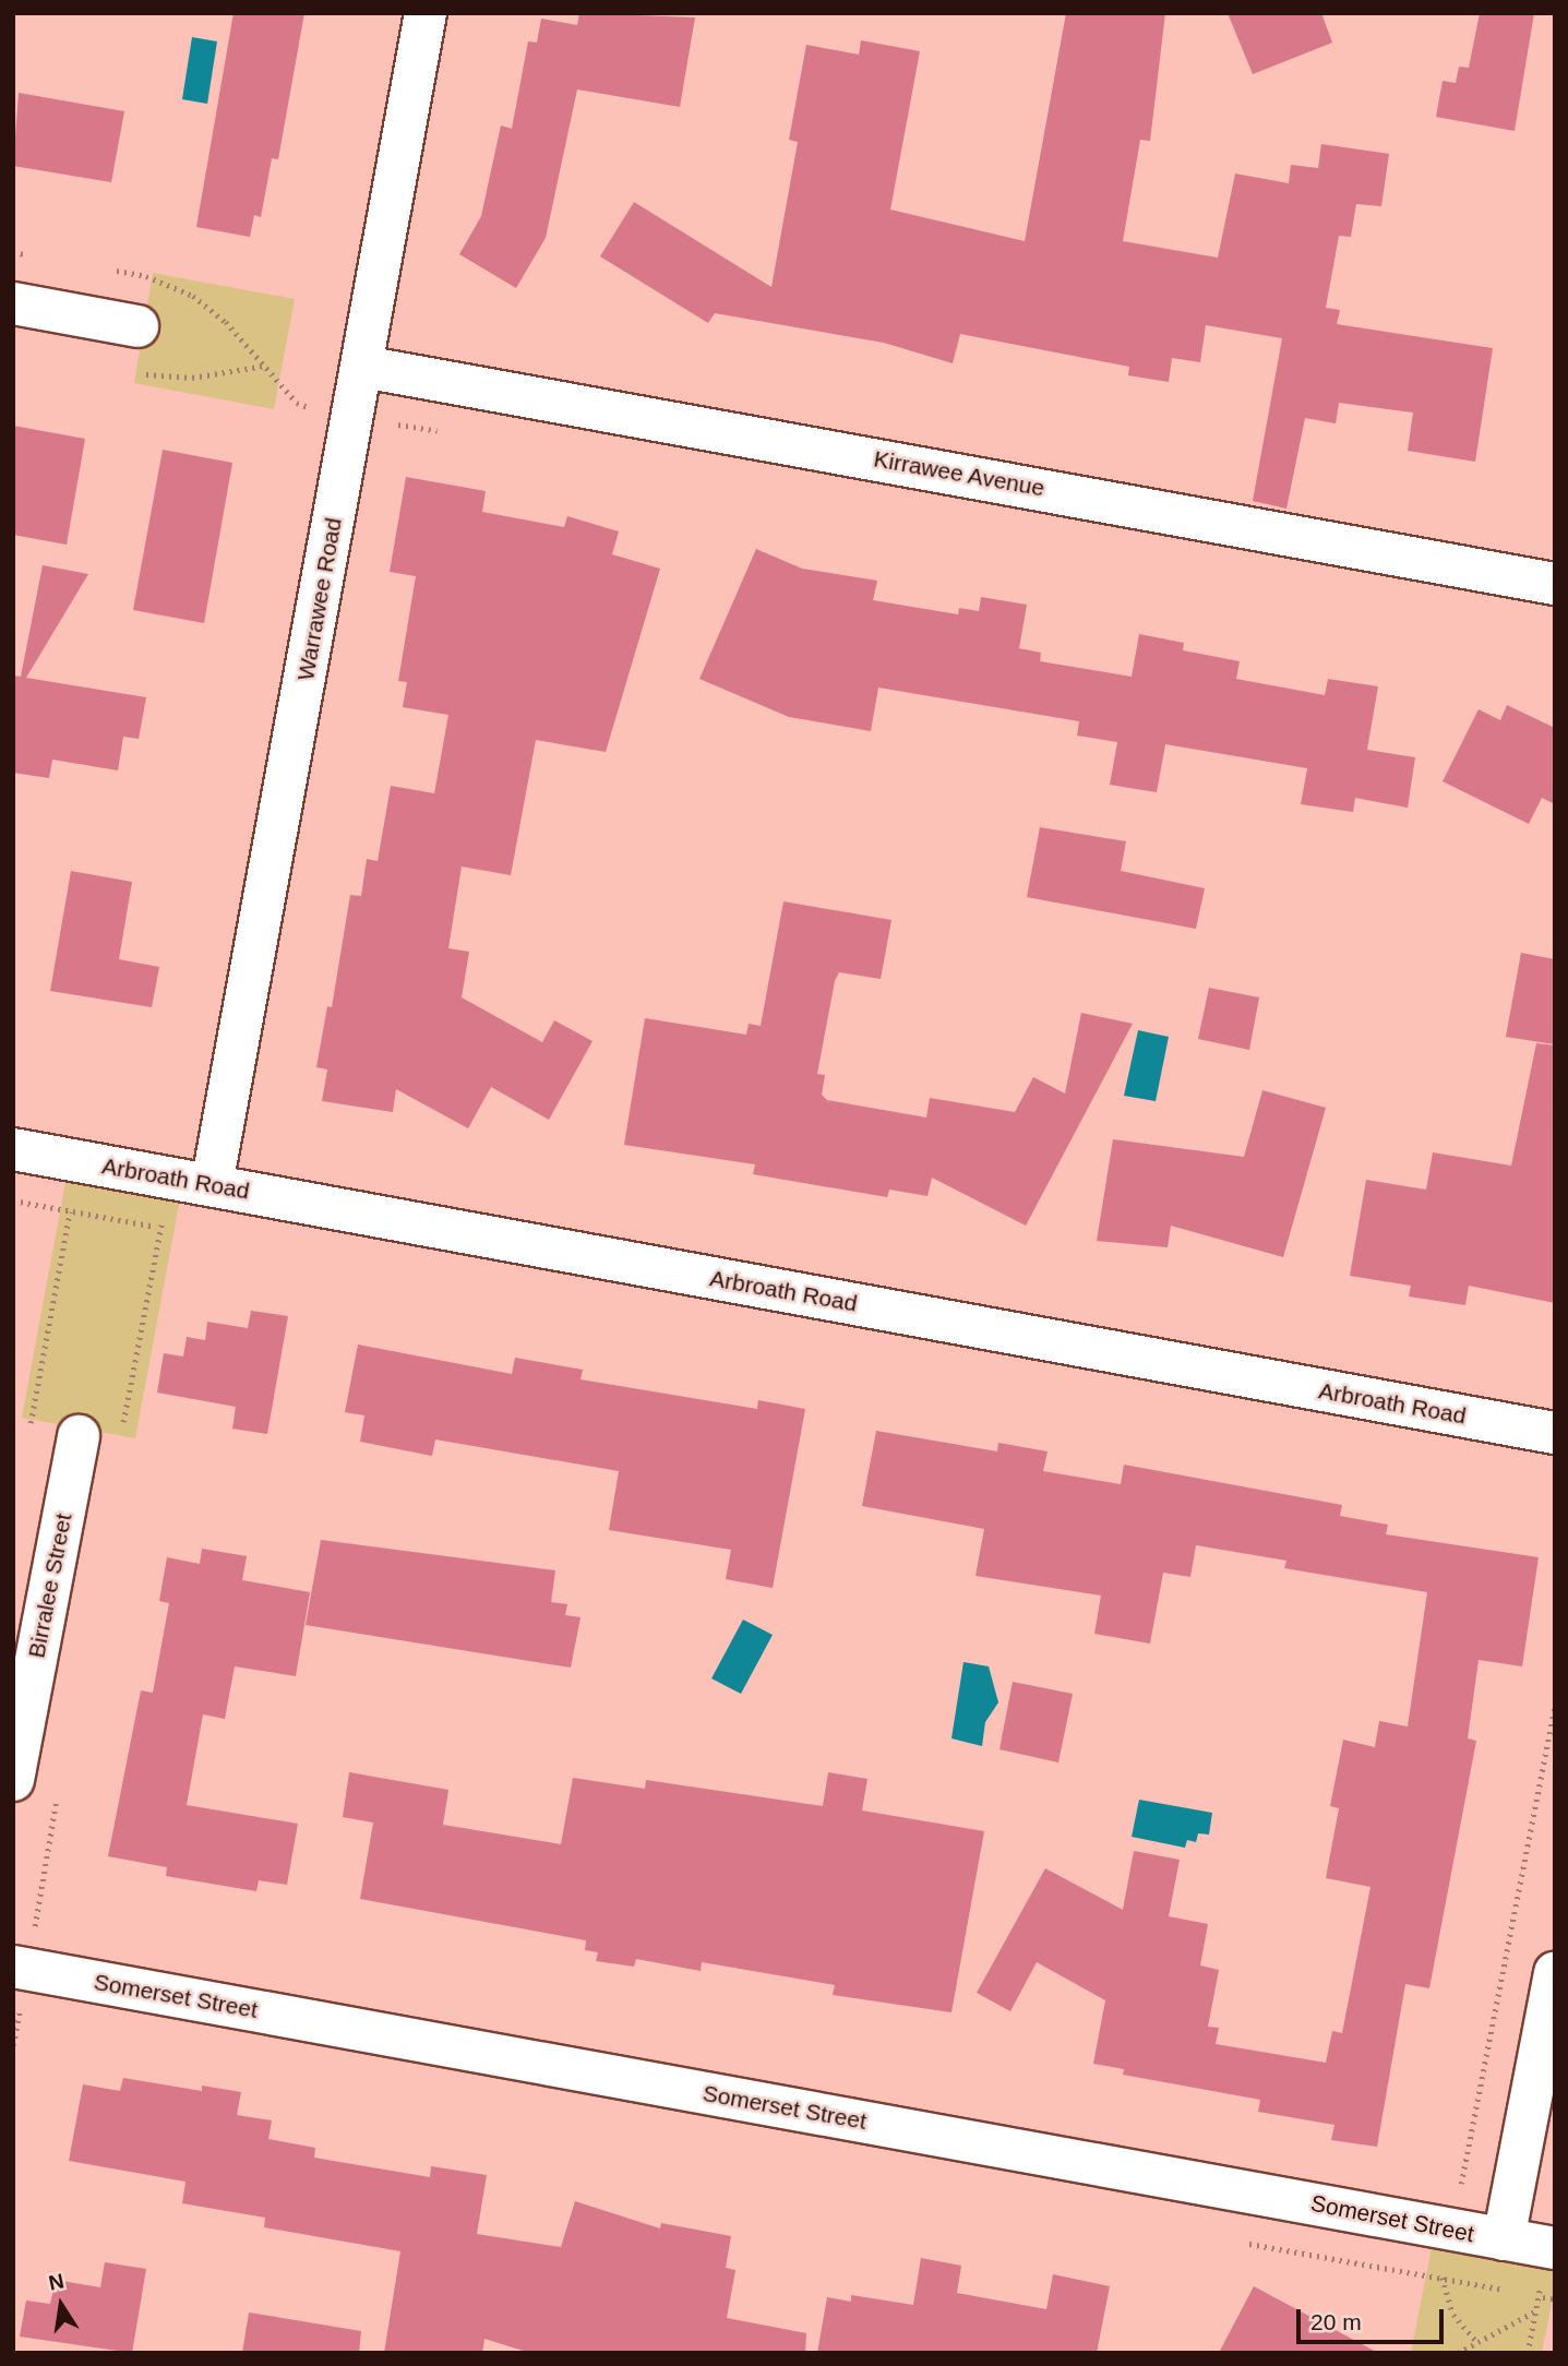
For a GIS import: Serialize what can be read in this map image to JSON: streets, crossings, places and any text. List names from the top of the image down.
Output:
{
  "streets": {
    "street": [
      "Kirrawee Avenue",
      "Warrawee Road",
      "Arbroath Road",
      "Birralee Street",
      "Somerset Street"
    ]
  },
  "crossings": [
    ["Kirrawee Avenue", "Warrawee Road"],
    ["Warrawee Road", "Arbroath Road"]
  ],
  "scale_bar": "20 m",
  "north": "top"
}
